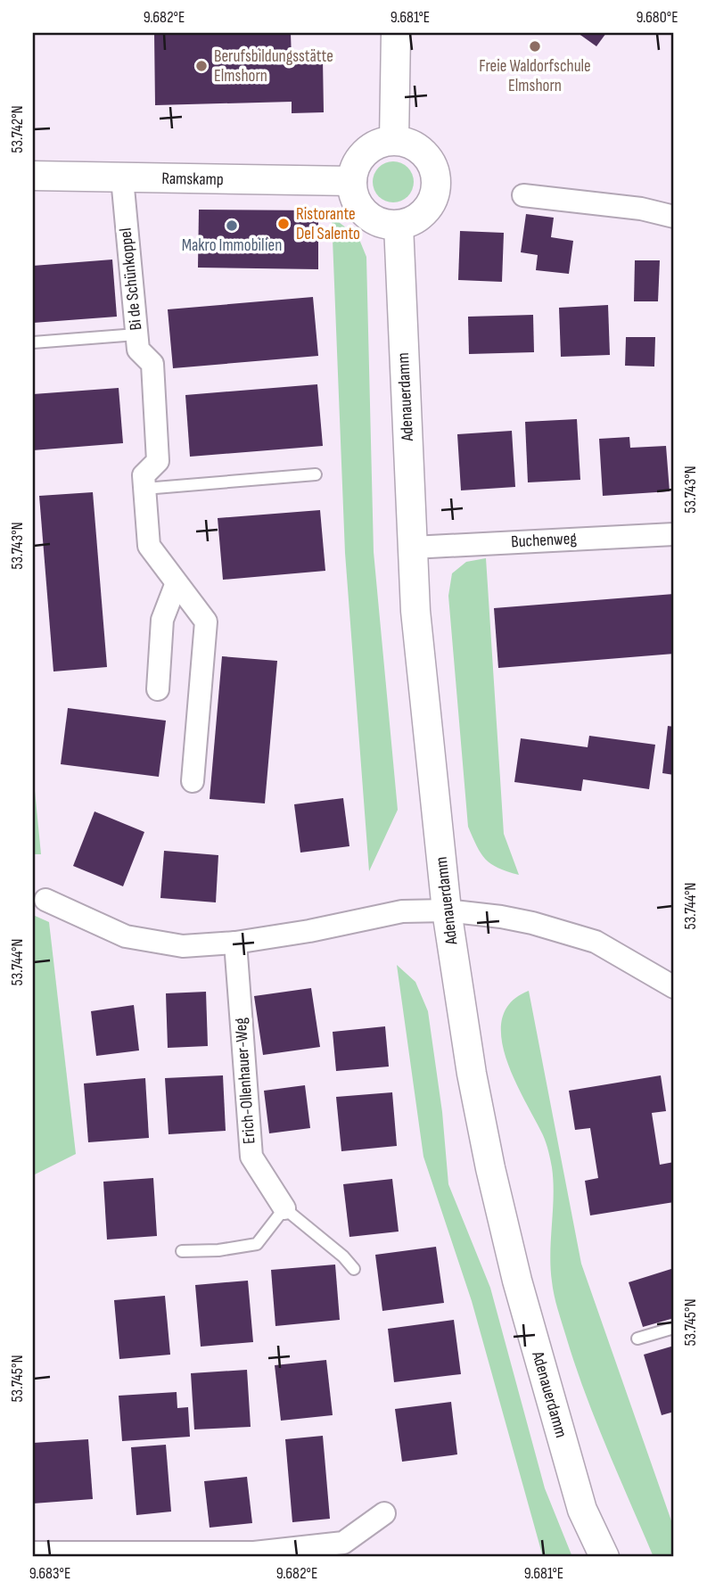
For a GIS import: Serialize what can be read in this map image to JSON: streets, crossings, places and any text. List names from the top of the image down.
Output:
{
  "streets": {
    "street": [
      "Ramskamp",
      "Bi de Schünkoppel",
      "Adenauerdamm",
      "Buchenweg",
      "Erich-Ollenhauer-Weg"
    ]
  },
  "crossings": [
    ["Ramskamp", "Bi de Schünkoppel"],
    ["Ramskamp", "Adenauerdamm"],
    ["Adenauerdamm", "Buchenweg"]
  ],
  "places": [
    "Freie Waldorfschule Elmshorn",
    "Berufsbildungsstätte Elmshorn",
    "Ristorante Del Salento",
    "Makro Immobilien"
  ],
  "coordinates": [
    "9.682°E",
    "9.681°E",
    "9.680°E",
    "53.742°N",
    "53.743°N",
    "53.744°N",
    "53.745°N",
    "9.683°E"
  ]
}
